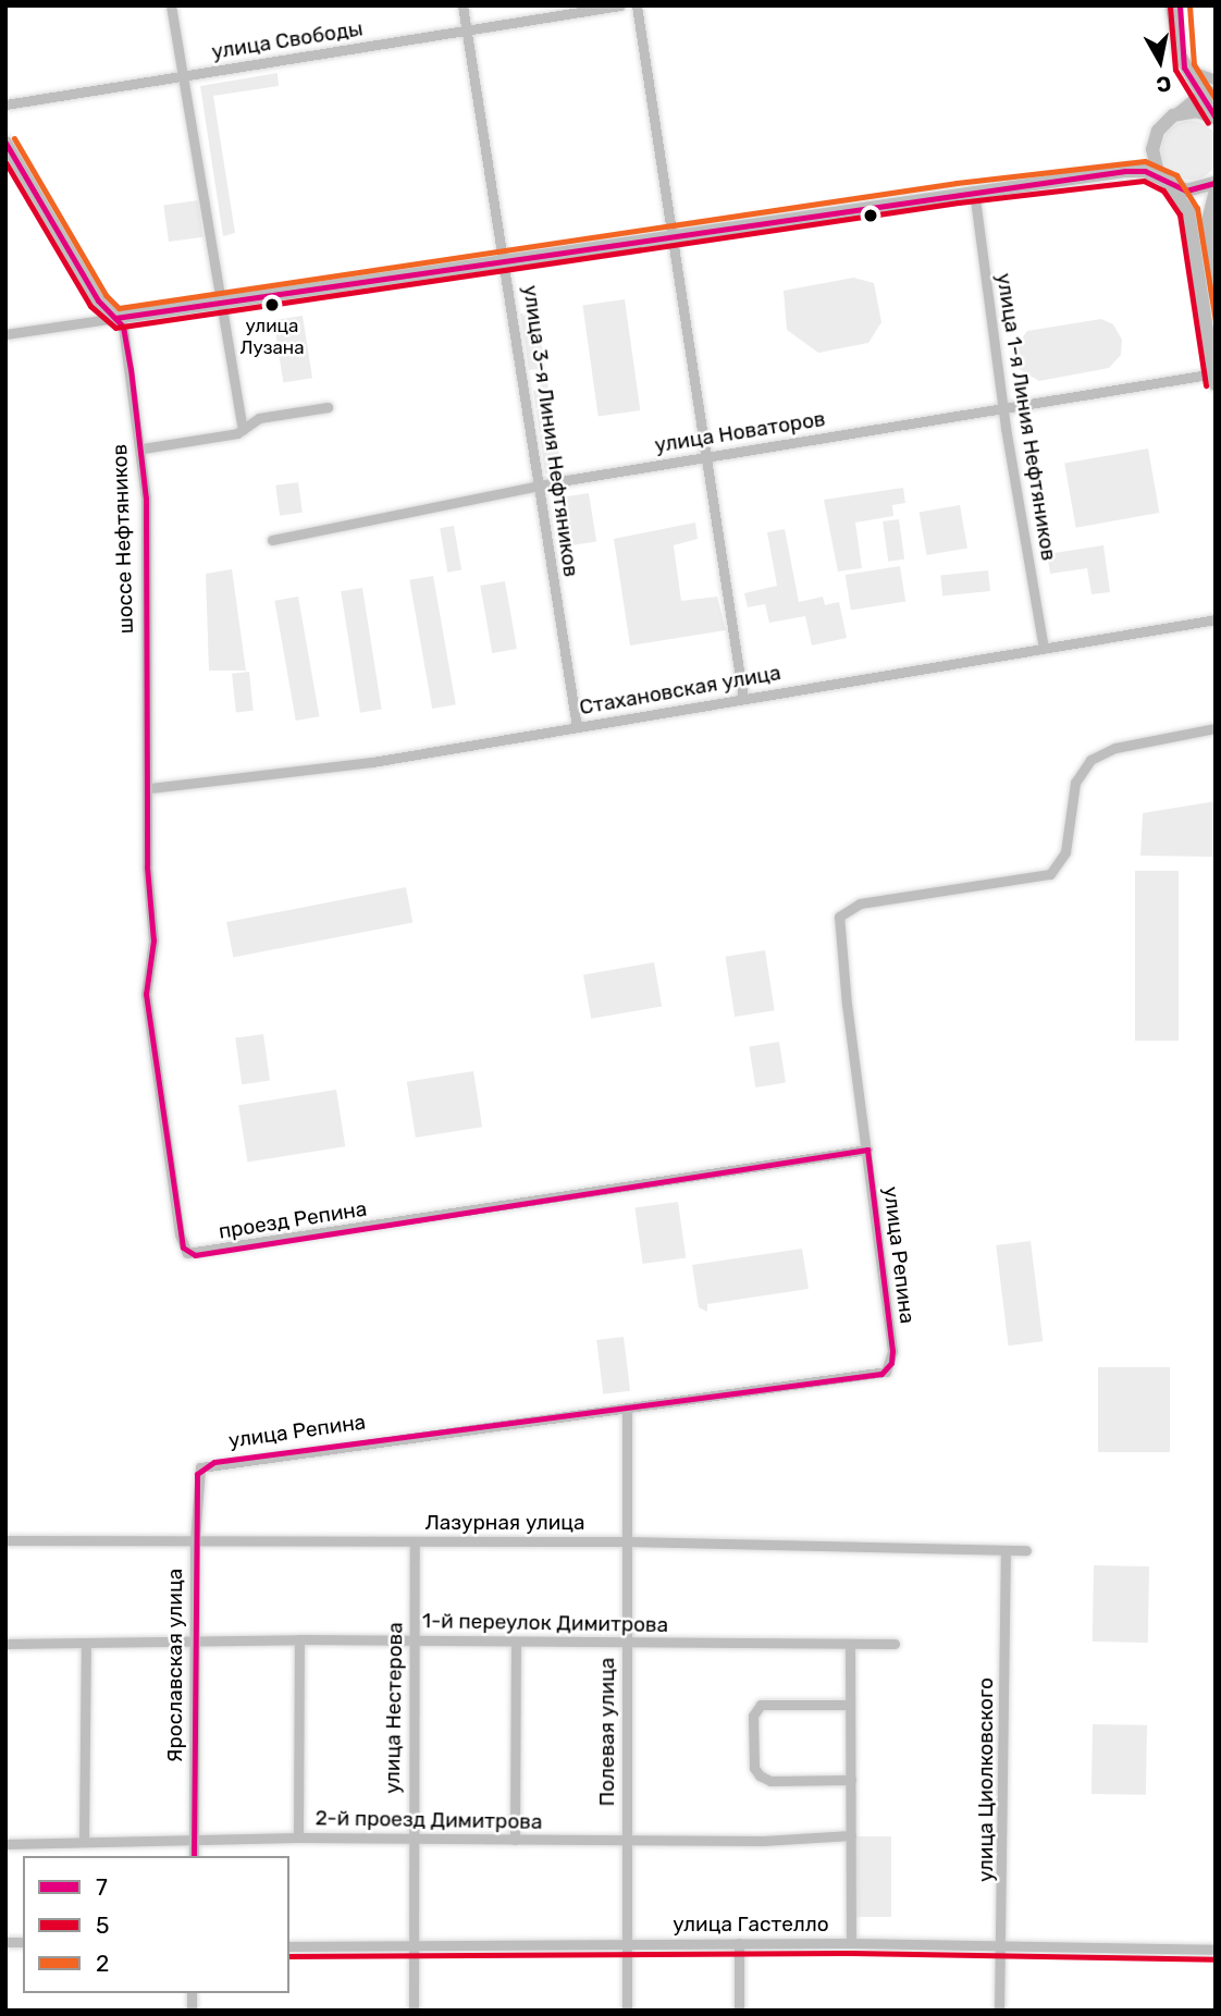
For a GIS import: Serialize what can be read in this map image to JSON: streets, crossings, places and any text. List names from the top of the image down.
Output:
{
  "streets": {
    "main road": ["шоссе Нефтяников"],
    "street": [
      "улица Свободы",
      "улица 1-я Линия Нефтяников",
      "улица 3-я Линия Нефтяников",
      "улица Новаторов",
      "Стахановская улица",
      "проезд Репина",
      "улица Репина",
      "Лазурная улица",
      "1-й переулок Димитрова",
      "Ярославская улица",
      "улица Нестерова",
      "Полевая улица",
      "улица Циолковского",
      "2-й проезд Димитрова",
      "улица Гастелло"
    ]
  },
  "crossings": [
    ["улица Свободы", "улица 3-я Линия Нефтяников"],
    ["улица 1-я Линия Нефтяников", "улица Новаторов"],
    ["улица 1-я Линия Нефтяников", "Стахановская улица"],
    ["улица 3-я Линия Нефтяников", "улица Новаторов"],
    ["улица 3-я Линия Нефтяников", "Стахановская улица"],
    ["шоссе Нефтяников", "Стахановская улица"],
    ["шоссе Нефтяников", "проезд Репина"],
    ["Стахановская улица", "проезд Репина"],
    ["проезд Репина", "улица Репина"],
    ["улица Репина", "Ярославская улица"],
    ["улица Репина", "Полевая улица"],
    ["Лазурная улица", "Ярославская улица"],
    ["Лазурная улица", "улица Нестерова"],
    ["Лазурная улица", "Полевая улица"],
    ["Лазурная улица", "улица Циолковского"],
    ["1-й переулок Димитрова", "Ярославская улица"],
    ["1-й переулок Димитрова", "улица Нестерова"],
    ["1-й переулок Димитрова", "Полевая улица"],
    ["Ярославская улица", "2-й проезд Димитрова"],
    ["улица Нестерова", "2-й проезд Димитрова"],
    ["улица Нестерова", "улица Гастелло"],
    ["Полевая улица", "2-й проезд Димитрова"],
    ["Полевая улица", "улица Гастелло"],
    ["улица Циолковского", "улица Гастелло"]
  ],
  "places": ["улица Лузана"],
  "lines": ["transit line 7", "transit line 2", "transit line 5"],
  "legend": ["7", "5", "2"],
  "north": "bottom"
}
